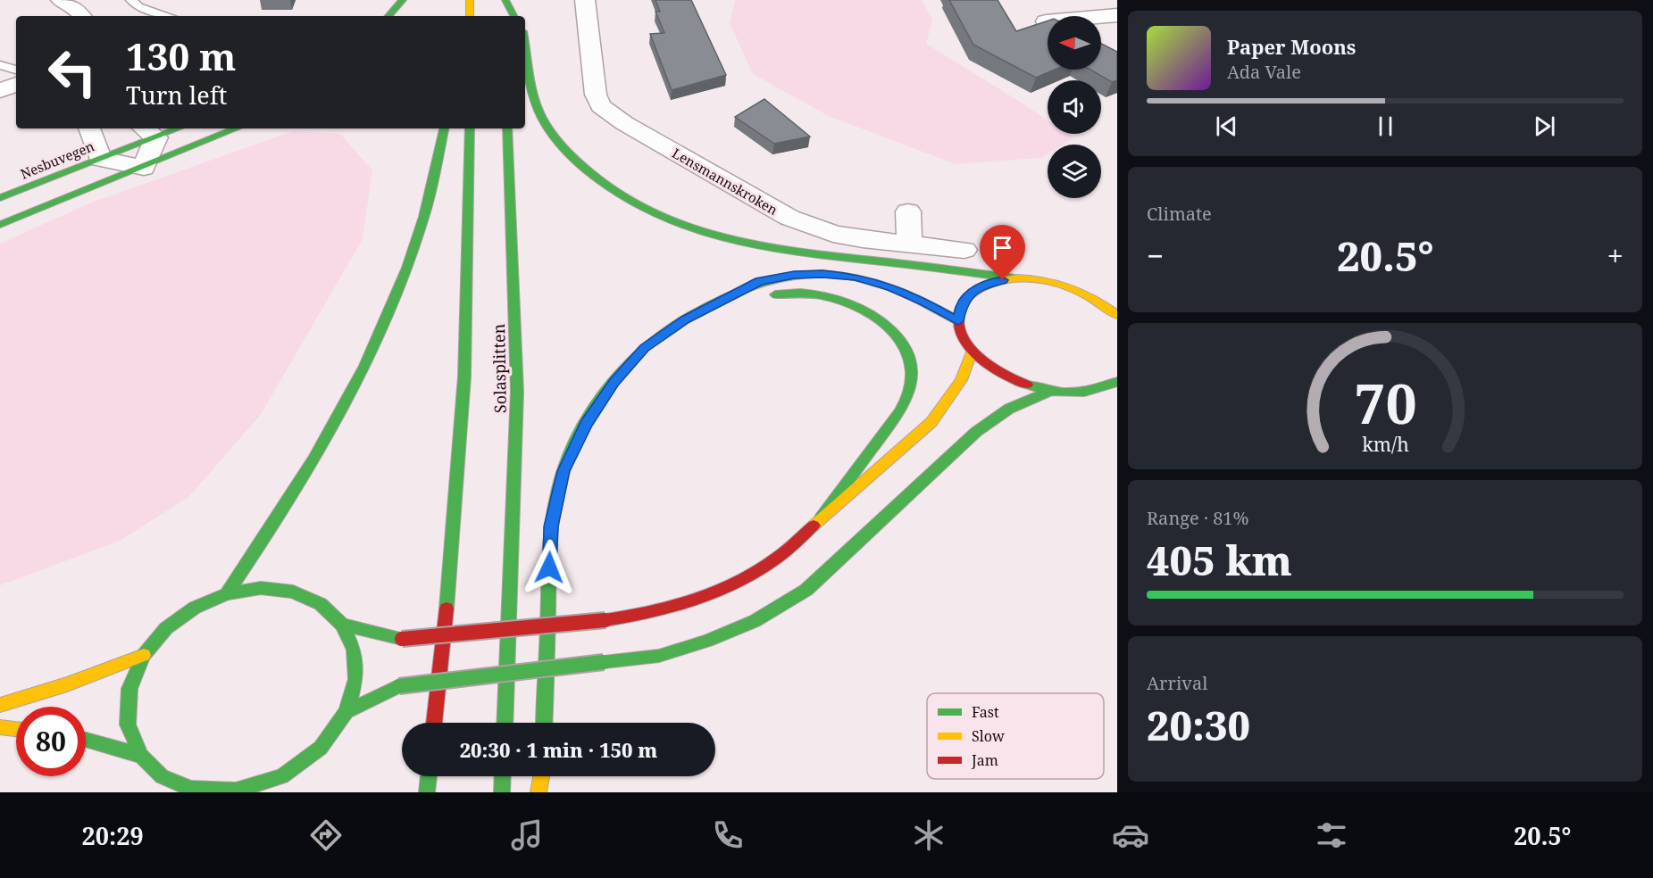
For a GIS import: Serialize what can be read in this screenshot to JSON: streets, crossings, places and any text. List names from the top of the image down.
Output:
{
  "streets": {
    "main road": ["Nesbuvegen", "Solasplitten"],
    "street": ["Lensmannskroken"]
  },
  "legend": ["Fast", "Slow", "Jam"],
  "north": "left",
  "page": {
    "turn": ["130 m", "Turn left"],
    "song": ["Paper Moons", "Ada Vale"],
    "tile": [
      "Climate",
      ["Range · 81%", "405 km"],
      ["Arrival", "20:30"]
    ],
    "heat": ["−", "20.5°", "+"],
    "limit": "80",
    "trip": "20:30 · 1 min · 150 m",
    "tabs": ["20:29", "20.5°"],
    "gauge": ["70", "km/h"]
  }
}
